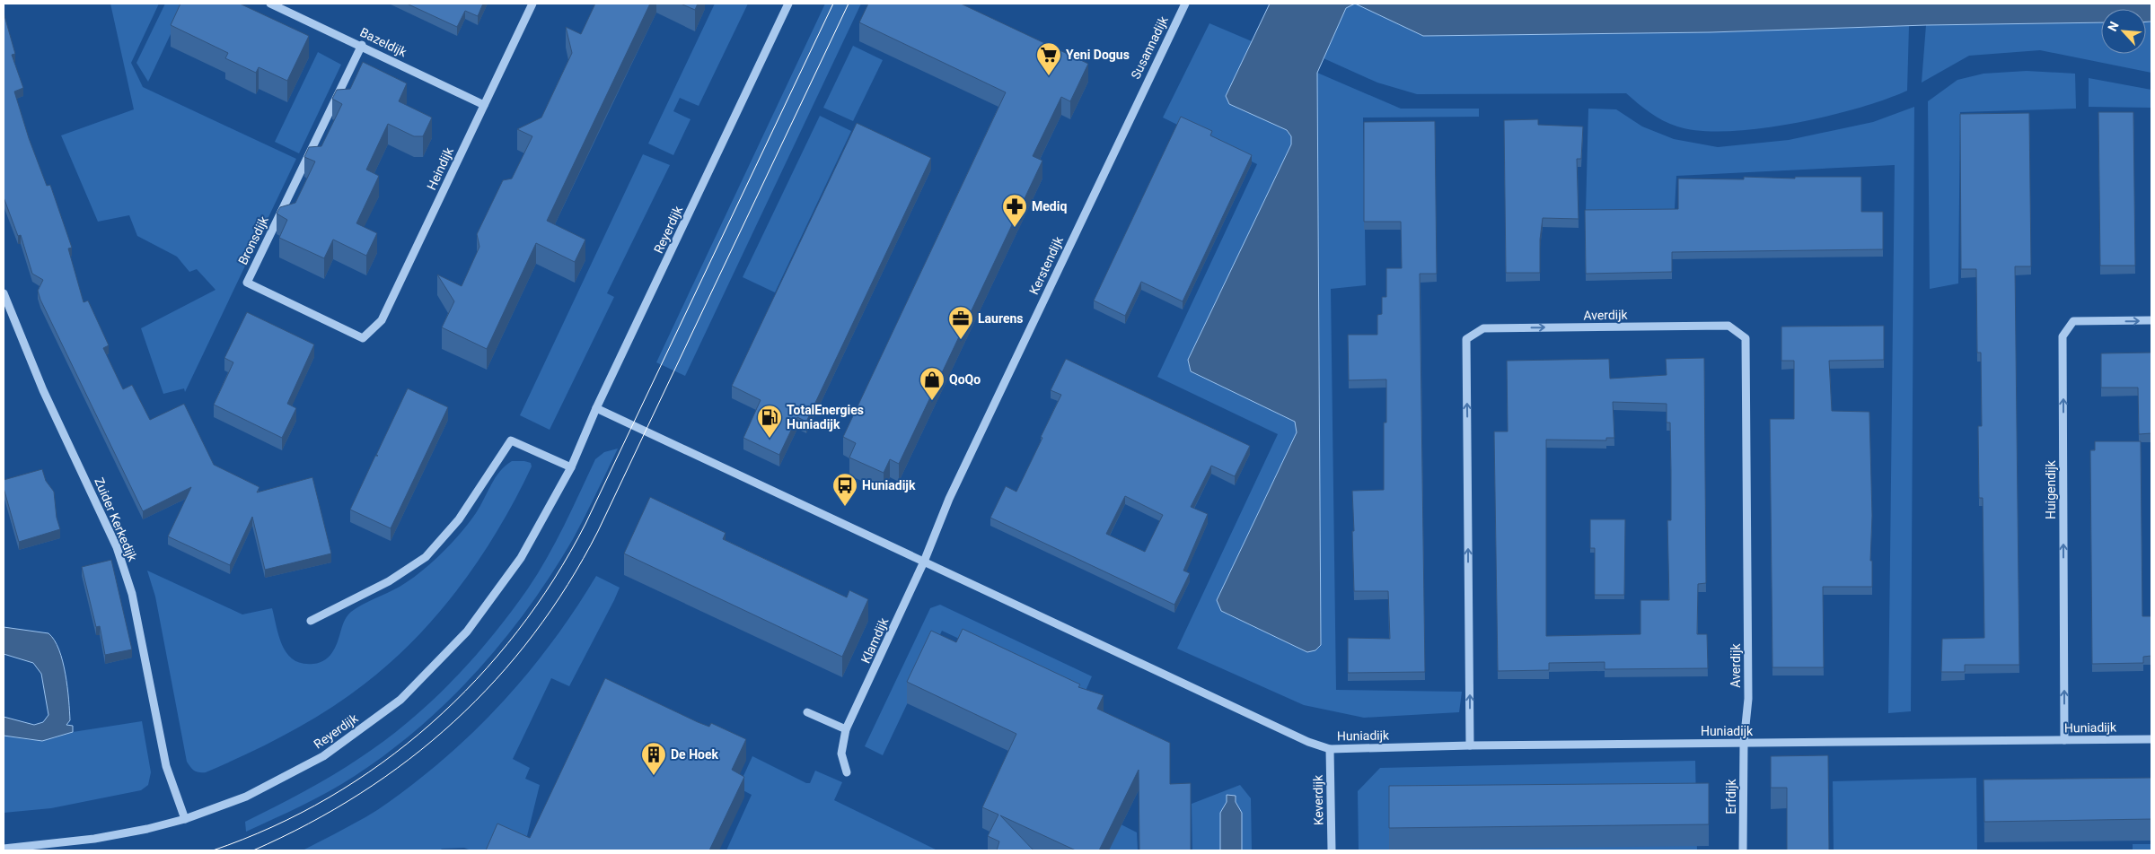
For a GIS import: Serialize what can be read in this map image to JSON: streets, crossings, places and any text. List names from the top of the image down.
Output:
{
  "streets": {
    "street": [
      "Bazeldijk",
      "Susannadijk",
      "Heindijk",
      "Reyerdijk",
      "Bronsdijk",
      "Kerstendijk",
      "Averdijk",
      "Huigendijk",
      "Zuider Kerkedijk",
      "Klamdijk",
      "Huniadijk",
      "Erfdijk",
      "Keverdijk"
    ]
  },
  "crossings": [
    ["Bazeldijk", "Heindijk"],
    ["Bazeldijk", "Bronsdijk"],
    ["Susannadijk", "Kerstendijk"],
    ["Heindijk", "Bronsdijk"],
    ["Reyerdijk", "Zuider Kerkedijk"],
    ["Reyerdijk", "Huniadijk"],
    ["Kerstendijk", "Klamdijk"],
    ["Kerstendijk", "Huniadijk"],
    ["Averdijk", "Huniadijk"],
    ["Averdijk", "Erfdijk"],
    ["Huigendijk", "Huniadijk"],
    ["Klamdijk", "Huniadijk"],
    ["Huniadijk", "Erfdijk"],
    ["Huniadijk", "Keverdijk"]
  ],
  "one_way": ["Huigendijk"],
  "places": {
    "supermarket": ["Yeni Dogus"],
    "pharmacy": ["Mediq"],
    "office": ["Laurens"],
    "shop": ["QoQo"],
    "fuel station": ["TotalEnergies Huniadijk"],
    "bus stop": ["Huniadijk"],
    "building": ["De Hoek"]
  },
  "north": "top left"
}
